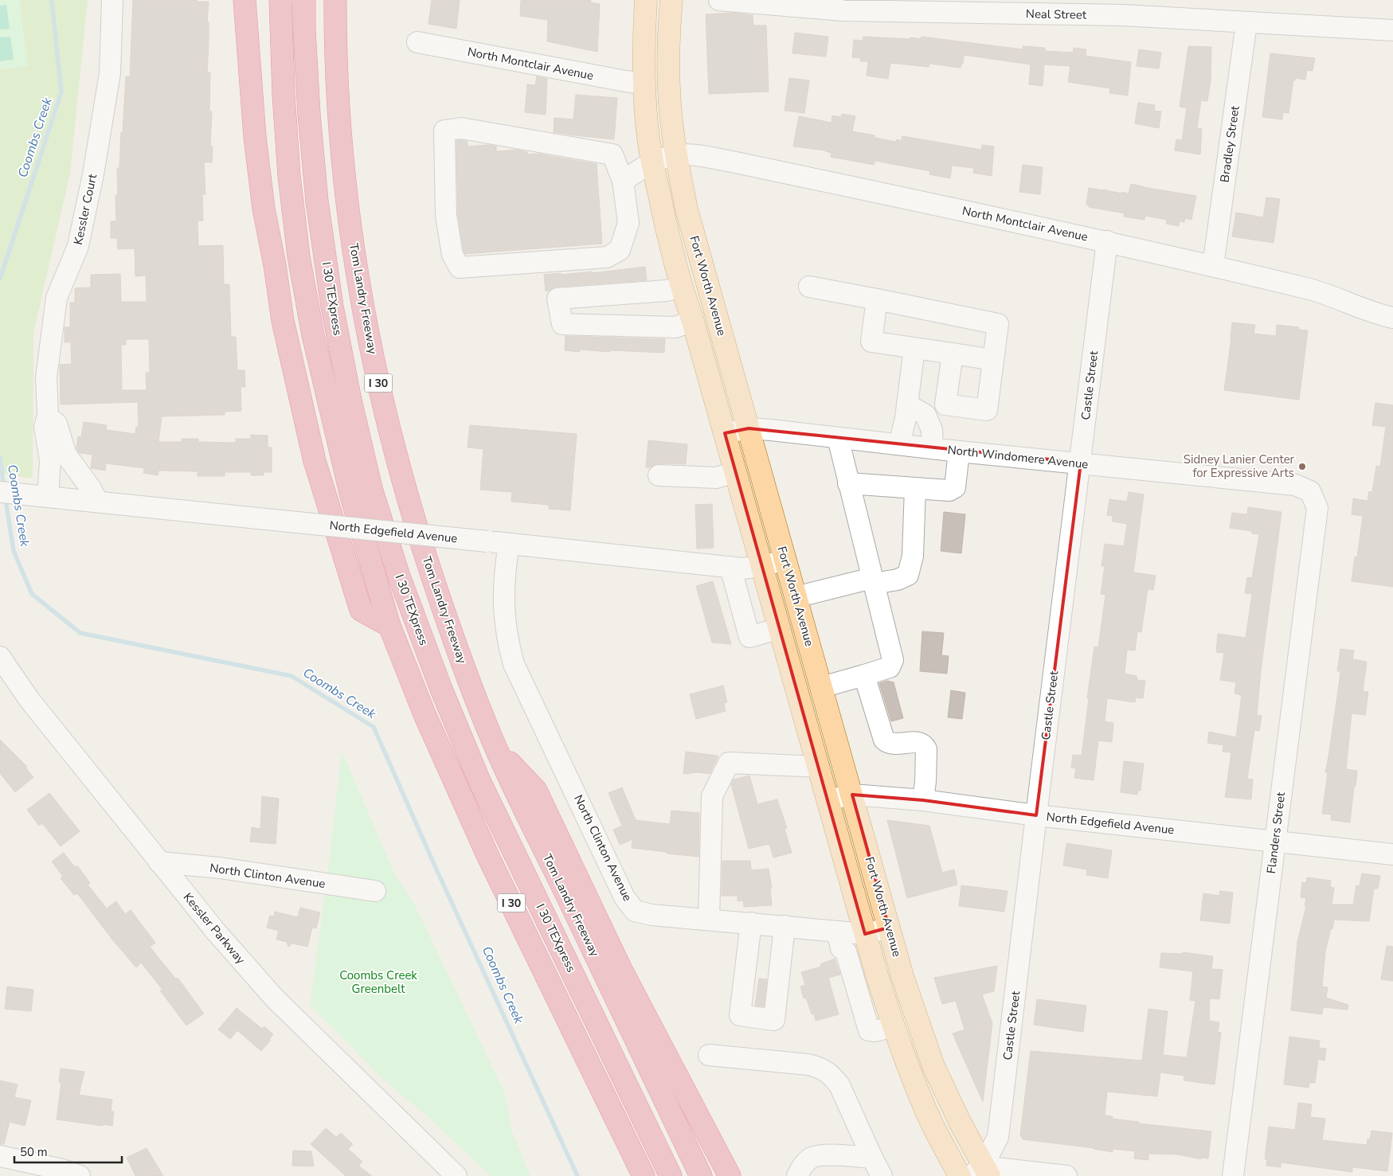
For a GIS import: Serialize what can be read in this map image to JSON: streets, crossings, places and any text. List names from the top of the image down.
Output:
{
  "streets": {
    "highway": ["I 30 TEXpress", "Tom Landry Freeway", "I 30"],
    "main road": ["Fort Worth Avenue"],
    "street": [
      "Neal Street",
      "North Montclair Avenue",
      "Bradley Street",
      "Kessler Court",
      "Castle Street",
      "North Windomere Avenue",
      "North Edgefield Avenue",
      "Flanders Street",
      "North Clinton Avenue",
      "Kessler Parkway"
    ]
  },
  "crossings": [
    ["Neal Street", "Bradley Street"],
    ["North Montclair Avenue", "Bradley Street"],
    ["North Montclair Avenue", "Fort Worth Avenue"],
    ["North Montclair Avenue", "Castle Street"],
    ["Kessler Court", "North Edgefield Avenue"],
    ["Fort Worth Avenue", "Castle Street"],
    ["Fort Worth Avenue", "North Windomere Avenue"],
    ["Fort Worth Avenue", "North Edgefield Avenue"],
    ["Fort Worth Avenue", "North Clinton Avenue"],
    ["Castle Street", "North Windomere Avenue"],
    ["Castle Street", "North Edgefield Avenue"],
    ["North Windomere Avenue", "Flanders Street"],
    ["North Edgefield Avenue", "Flanders Street"],
    ["North Edgefield Avenue", "North Clinton Avenue"],
    ["North Clinton Avenue", "Kessler Parkway"]
  ],
  "water": ["Coombs Creek"],
  "parks": ["Coombs Creek Greenbelt"],
  "places": ["Sidney Lanier Center for Expressive Arts"],
  "scale_bar": "50 m"
}
